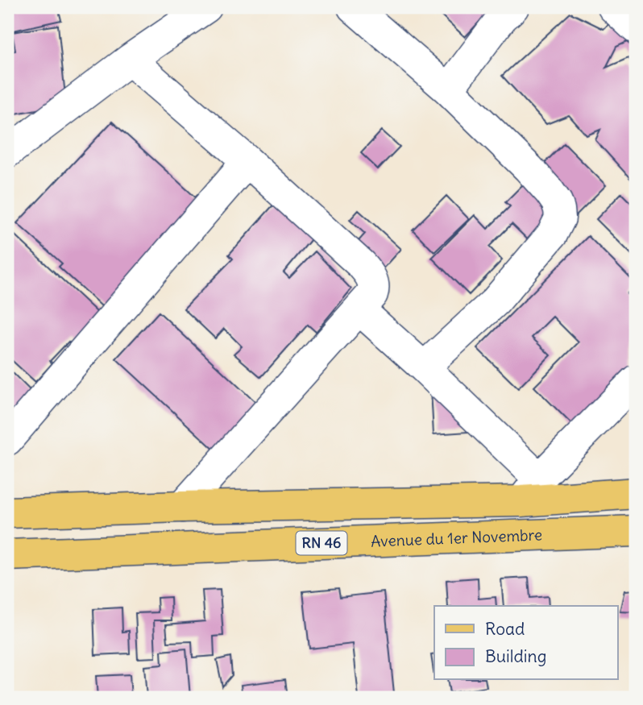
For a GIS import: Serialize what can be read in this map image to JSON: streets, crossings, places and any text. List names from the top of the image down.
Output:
{
  "streets": {
    "main road": ["Avenue du 1er Novembre", "RN 46"]
  },
  "legend": ["Road", "Building"]
}
